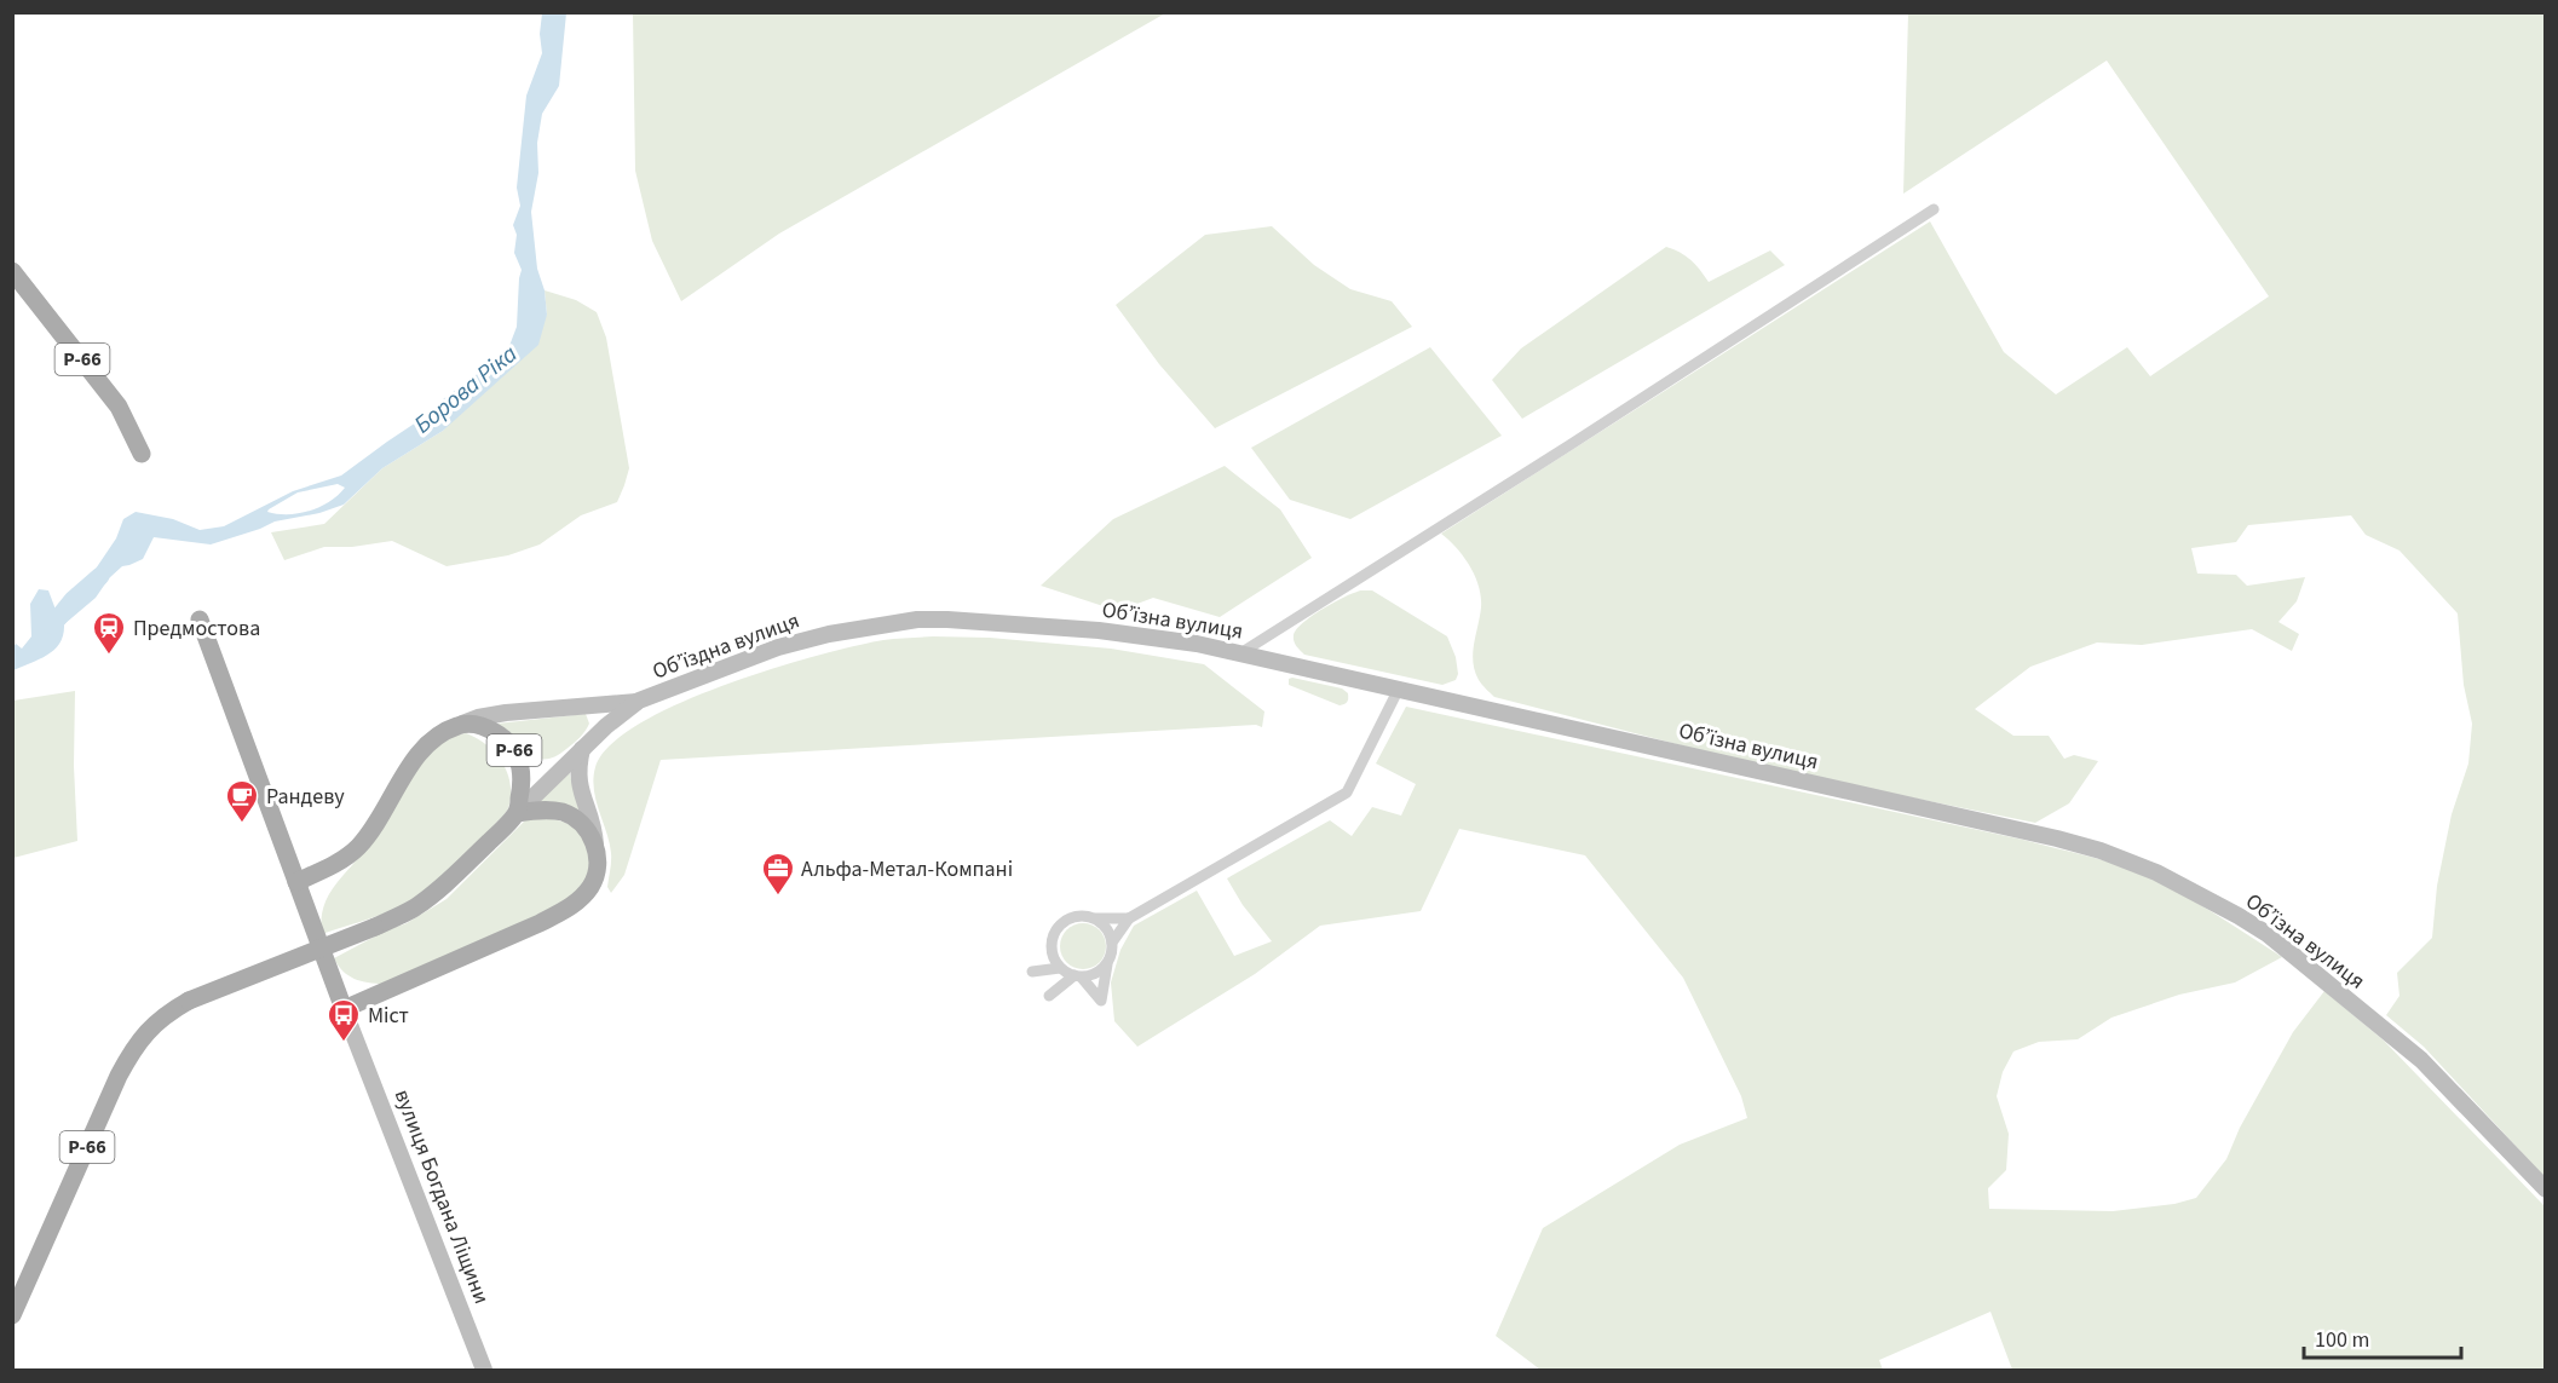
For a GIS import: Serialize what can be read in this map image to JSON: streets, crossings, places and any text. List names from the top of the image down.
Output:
{
  "streets": {
    "main road": [
      "Р-66",
      "Об’їзна вулиця",
      "Об’їздна вулиця",
      "вулиця Богдана Ліщини"
    ]
  },
  "crossings": [
    ["Об’їзна вулиця", "Об’їздна вулиця"]
  ],
  "water": ["Борова Ріка"],
  "places": {
    "station": ["Предмостова"],
    "cafe": ["Рандеву"],
    "office": ["Альфа-Метал-Компані"],
    "bus stop": ["Міст"]
  },
  "scale_bar": "100 m"
}
